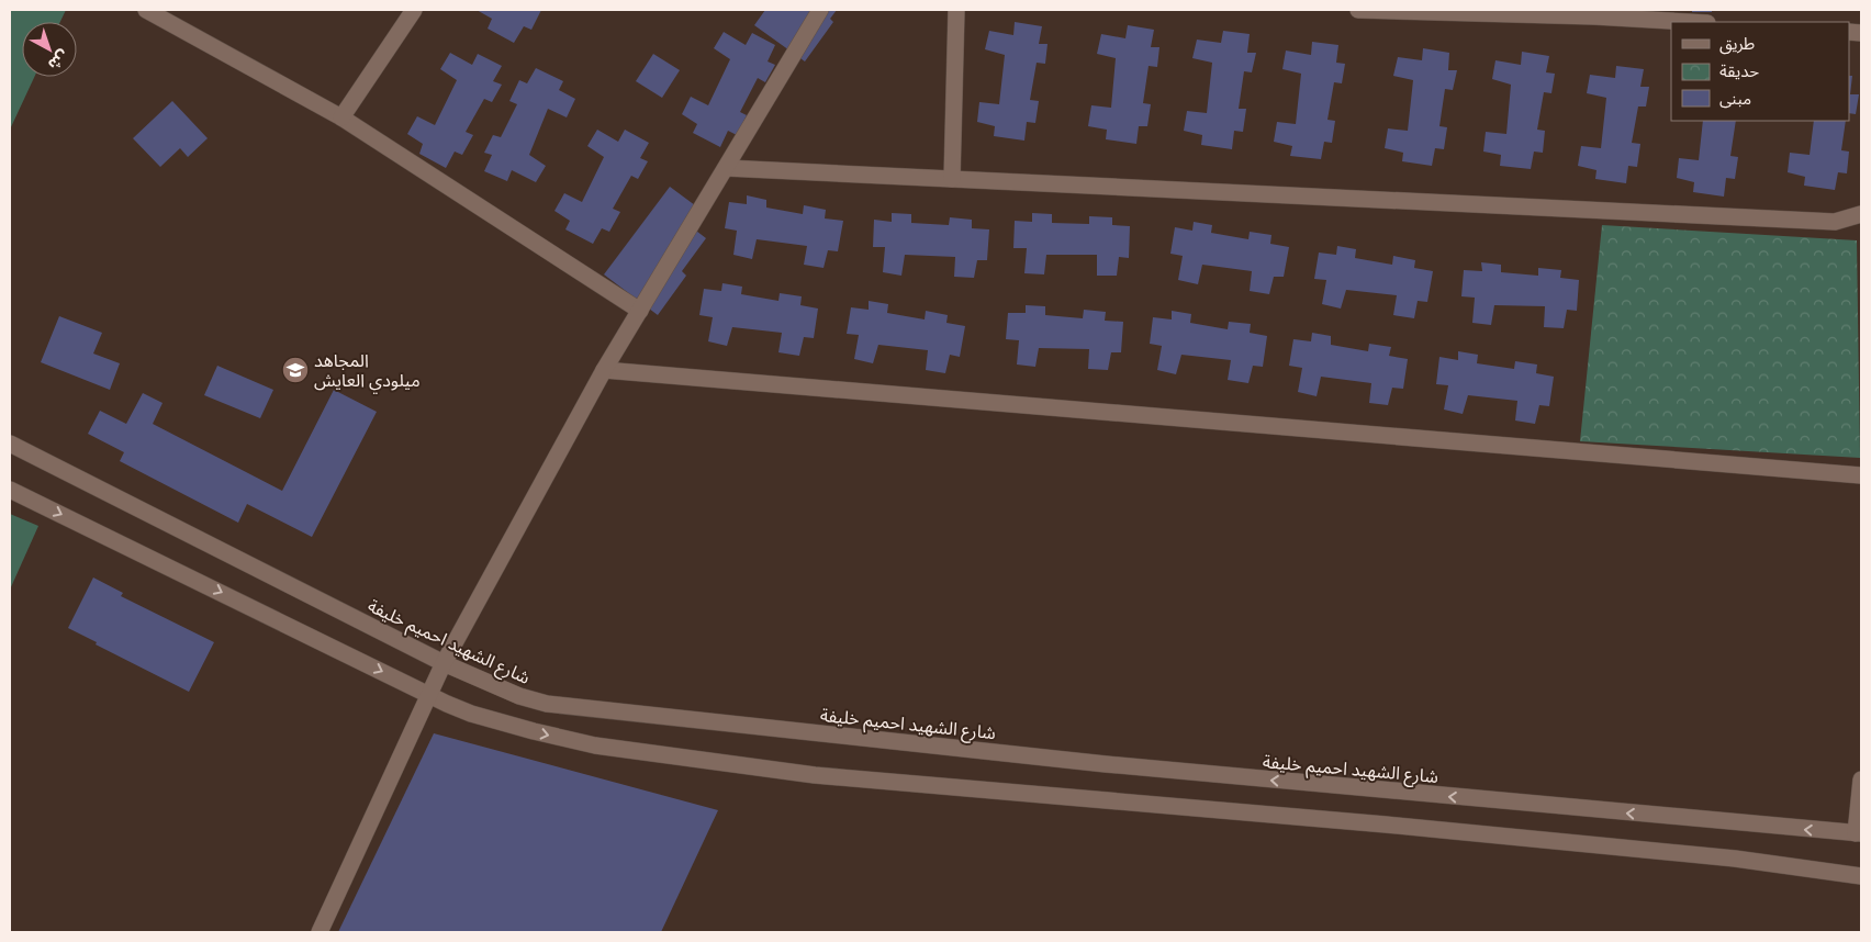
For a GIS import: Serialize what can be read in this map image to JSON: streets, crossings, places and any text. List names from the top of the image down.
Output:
{
  "streets": {
    "street": ["شارع الشهيد احميم خليفة"]
  },
  "places": {
    "school or university": ["المجاهد ميلودي العايش"]
  },
  "legend": ["طريق", "حديقة", "مبنى"],
  "north": "bottom right"
}
